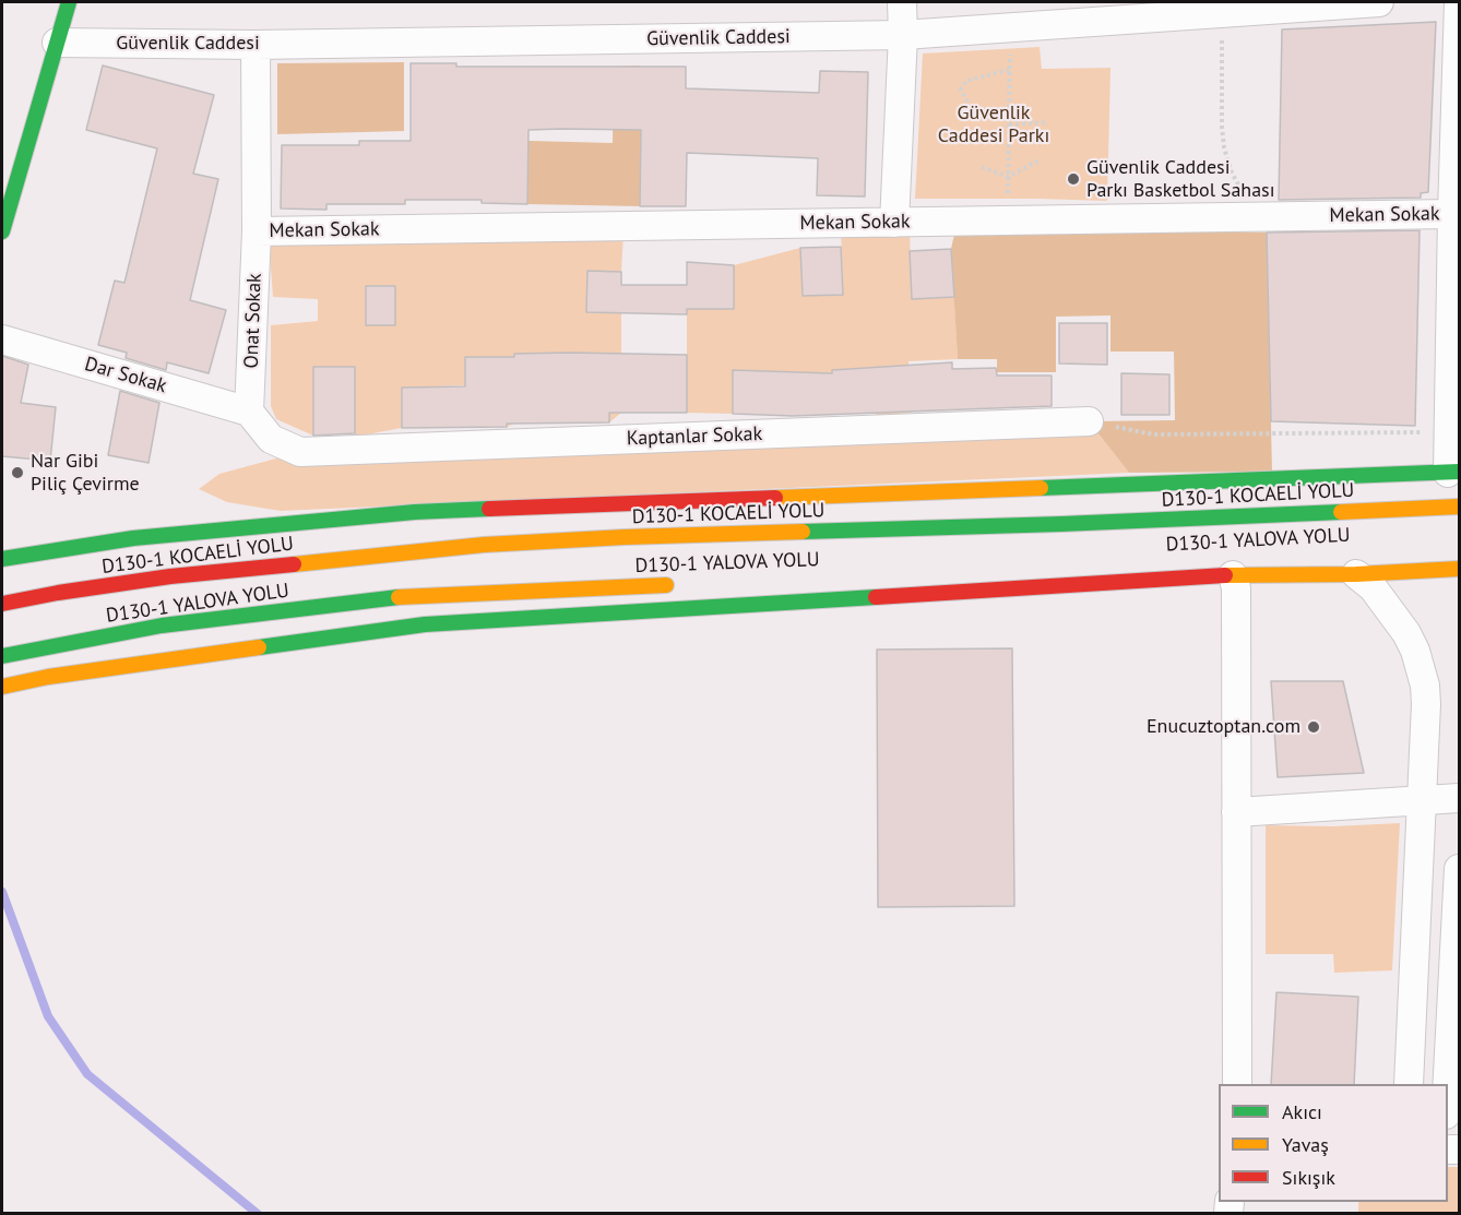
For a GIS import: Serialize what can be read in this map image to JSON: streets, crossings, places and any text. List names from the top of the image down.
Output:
{
  "streets": {
    "main road": ["D130-1 KOCAELİ YOLU", "D130-1 YALOVA YOLU"],
    "street": [
      "Güvenlik Caddesi",
      "Mekan Sokak",
      "Onat Sokak",
      "Dar Sokak",
      "Kaptanlar Sokak"
    ]
  },
  "crossings": [
    ["Güvenlik Caddesi", "Onat Sokak"],
    ["Mekan Sokak", "Onat Sokak"],
    ["Onat Sokak", "Dar Sokak"],
    ["Onat Sokak", "Kaptanlar Sokak"],
    ["Dar Sokak", "Kaptanlar Sokak"]
  ],
  "parks": ["Güvenlik Caddesi Parkı"],
  "places": ["Güvenlik Caddesi Parkı Basketbol Sahası", "Nar Gibi Piliç Çevirme", "Enucuztoptan.com"],
  "legend": ["Akıcı", "Yavaş", "Sıkışık"]
}
